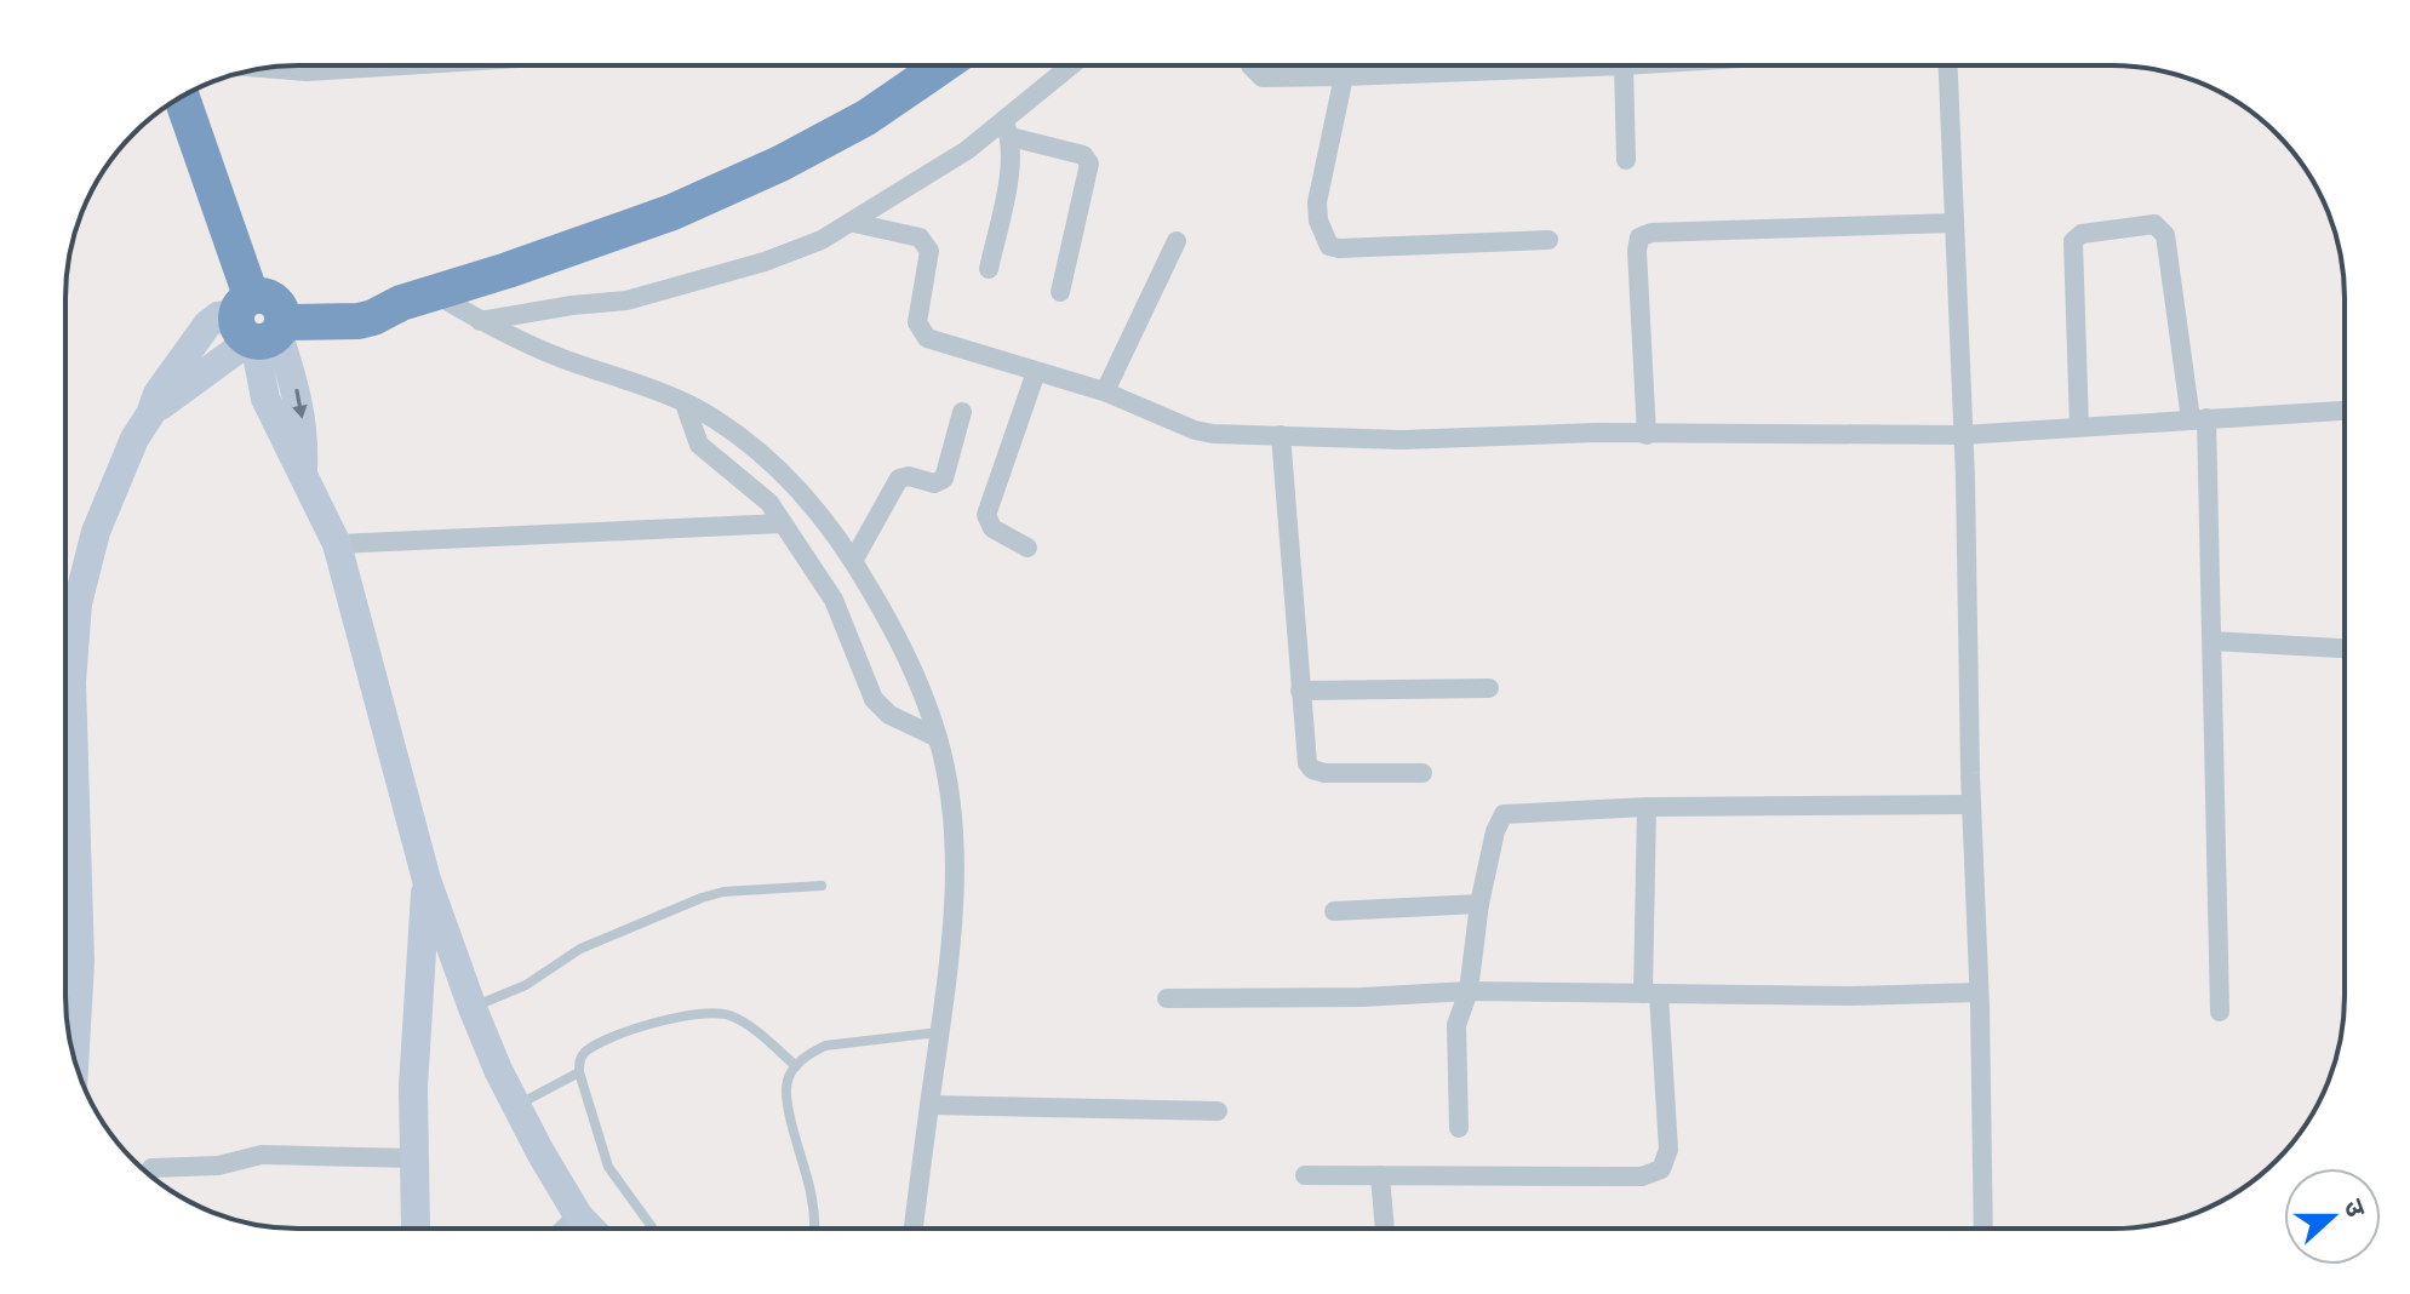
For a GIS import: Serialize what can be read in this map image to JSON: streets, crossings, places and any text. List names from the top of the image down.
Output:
{
  "north": "right"
}
